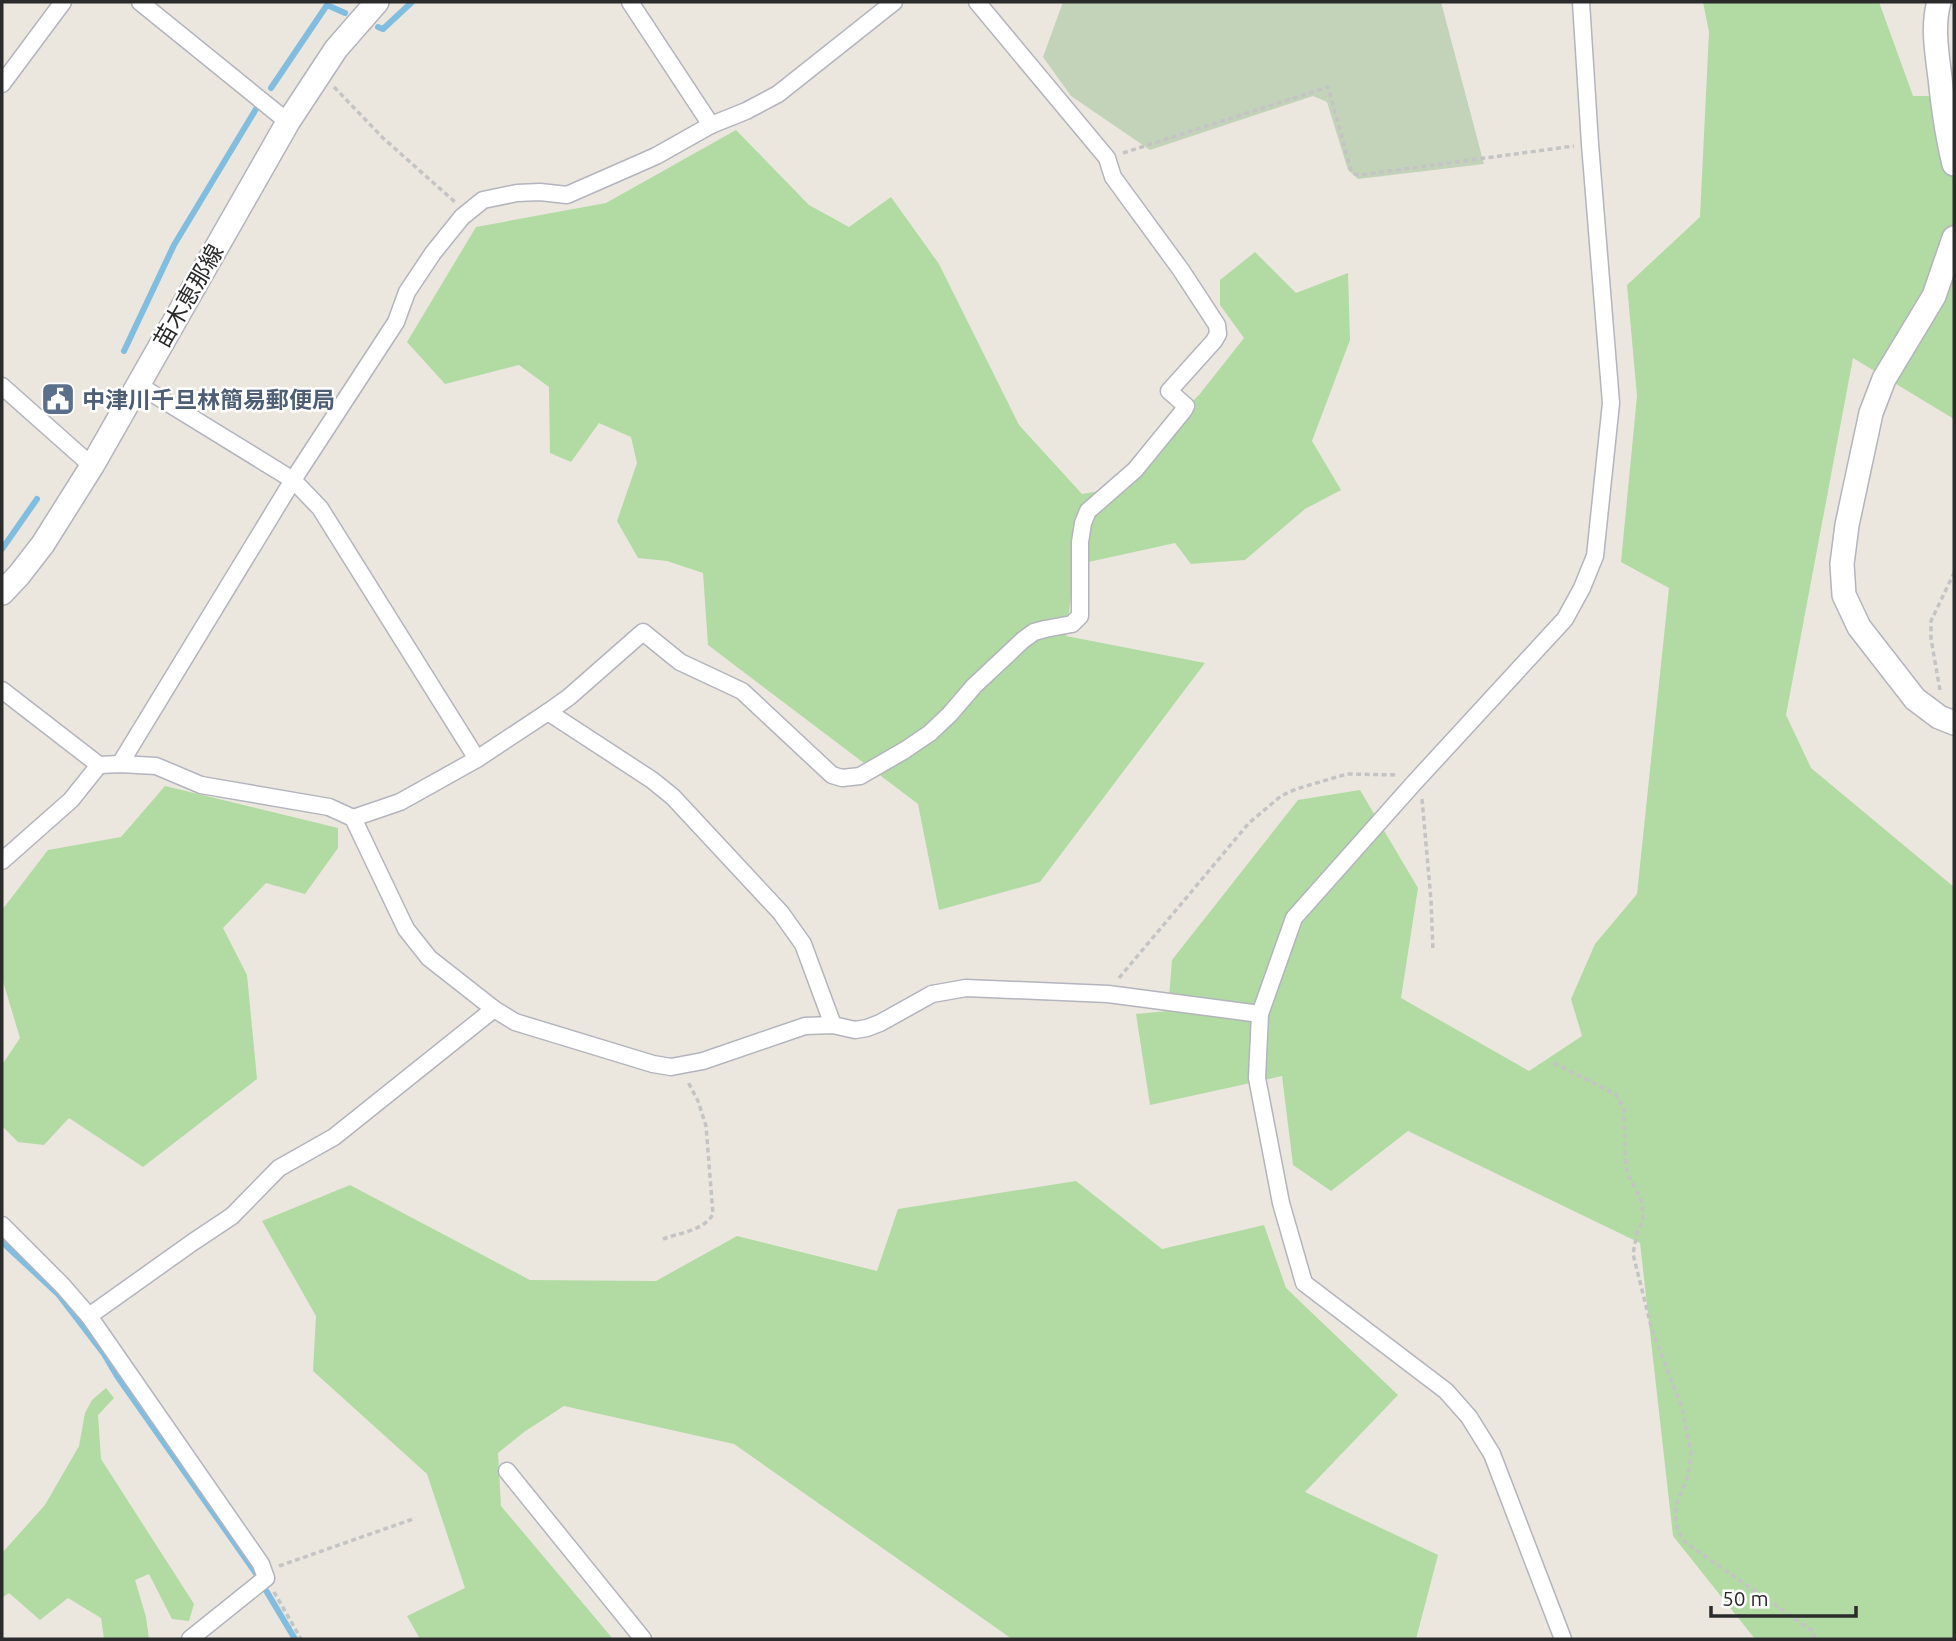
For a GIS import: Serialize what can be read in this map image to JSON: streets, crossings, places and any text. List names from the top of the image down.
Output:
{
  "streets": {
    "main road": ["苗木恵那線"]
  },
  "places": {
    "public building": ["中津川千旦林簡易郵便局"]
  },
  "scale_bar": "50 m"
}
